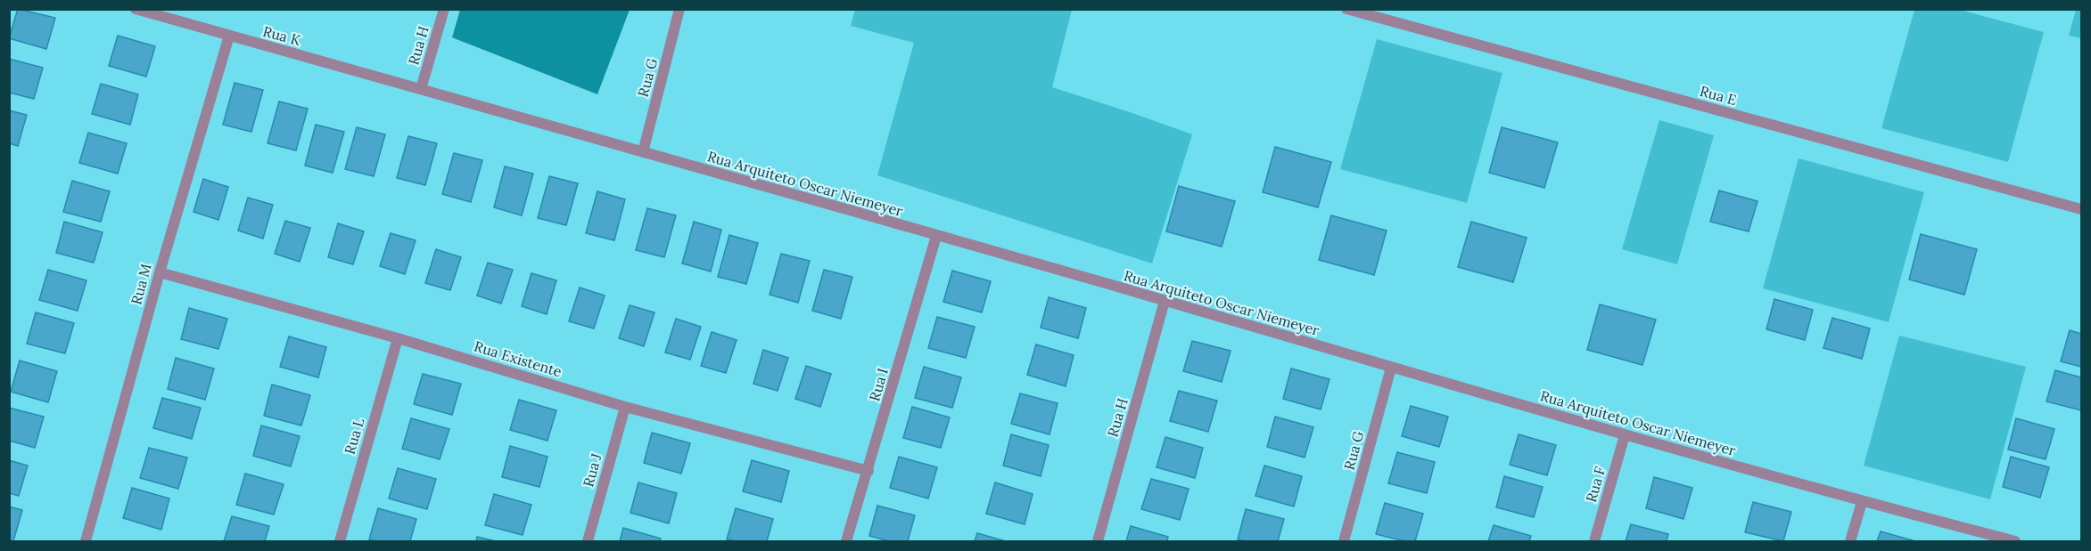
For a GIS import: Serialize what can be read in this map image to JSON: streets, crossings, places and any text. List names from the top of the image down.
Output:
{
  "streets": {
    "street": [
      "Rua K",
      "Rua H",
      "Rua G",
      "Rua E",
      "Rua Arquiteto Oscar Niemeyer",
      "Rua M",
      "Rua Existente",
      "Rua I",
      "Rua L",
      "Rua J",
      "Rua F"
    ]
  },
  "crossings": [
    ["Rua K", "Rua H"],
    ["Rua K", "Rua Arquiteto Oscar Niemeyer"],
    ["Rua K", "Rua M"],
    ["Rua H", "Rua Arquiteto Oscar Niemeyer"],
    ["Rua G", "Rua Arquiteto Oscar Niemeyer"],
    ["Rua Arquiteto Oscar Niemeyer", "Rua I"],
    ["Rua Arquiteto Oscar Niemeyer", "Rua F"],
    ["Rua M", "Rua Existente"],
    ["Rua Existente", "Rua I"],
    ["Rua Existente", "Rua L"],
    ["Rua Existente", "Rua J"]
  ]
}
